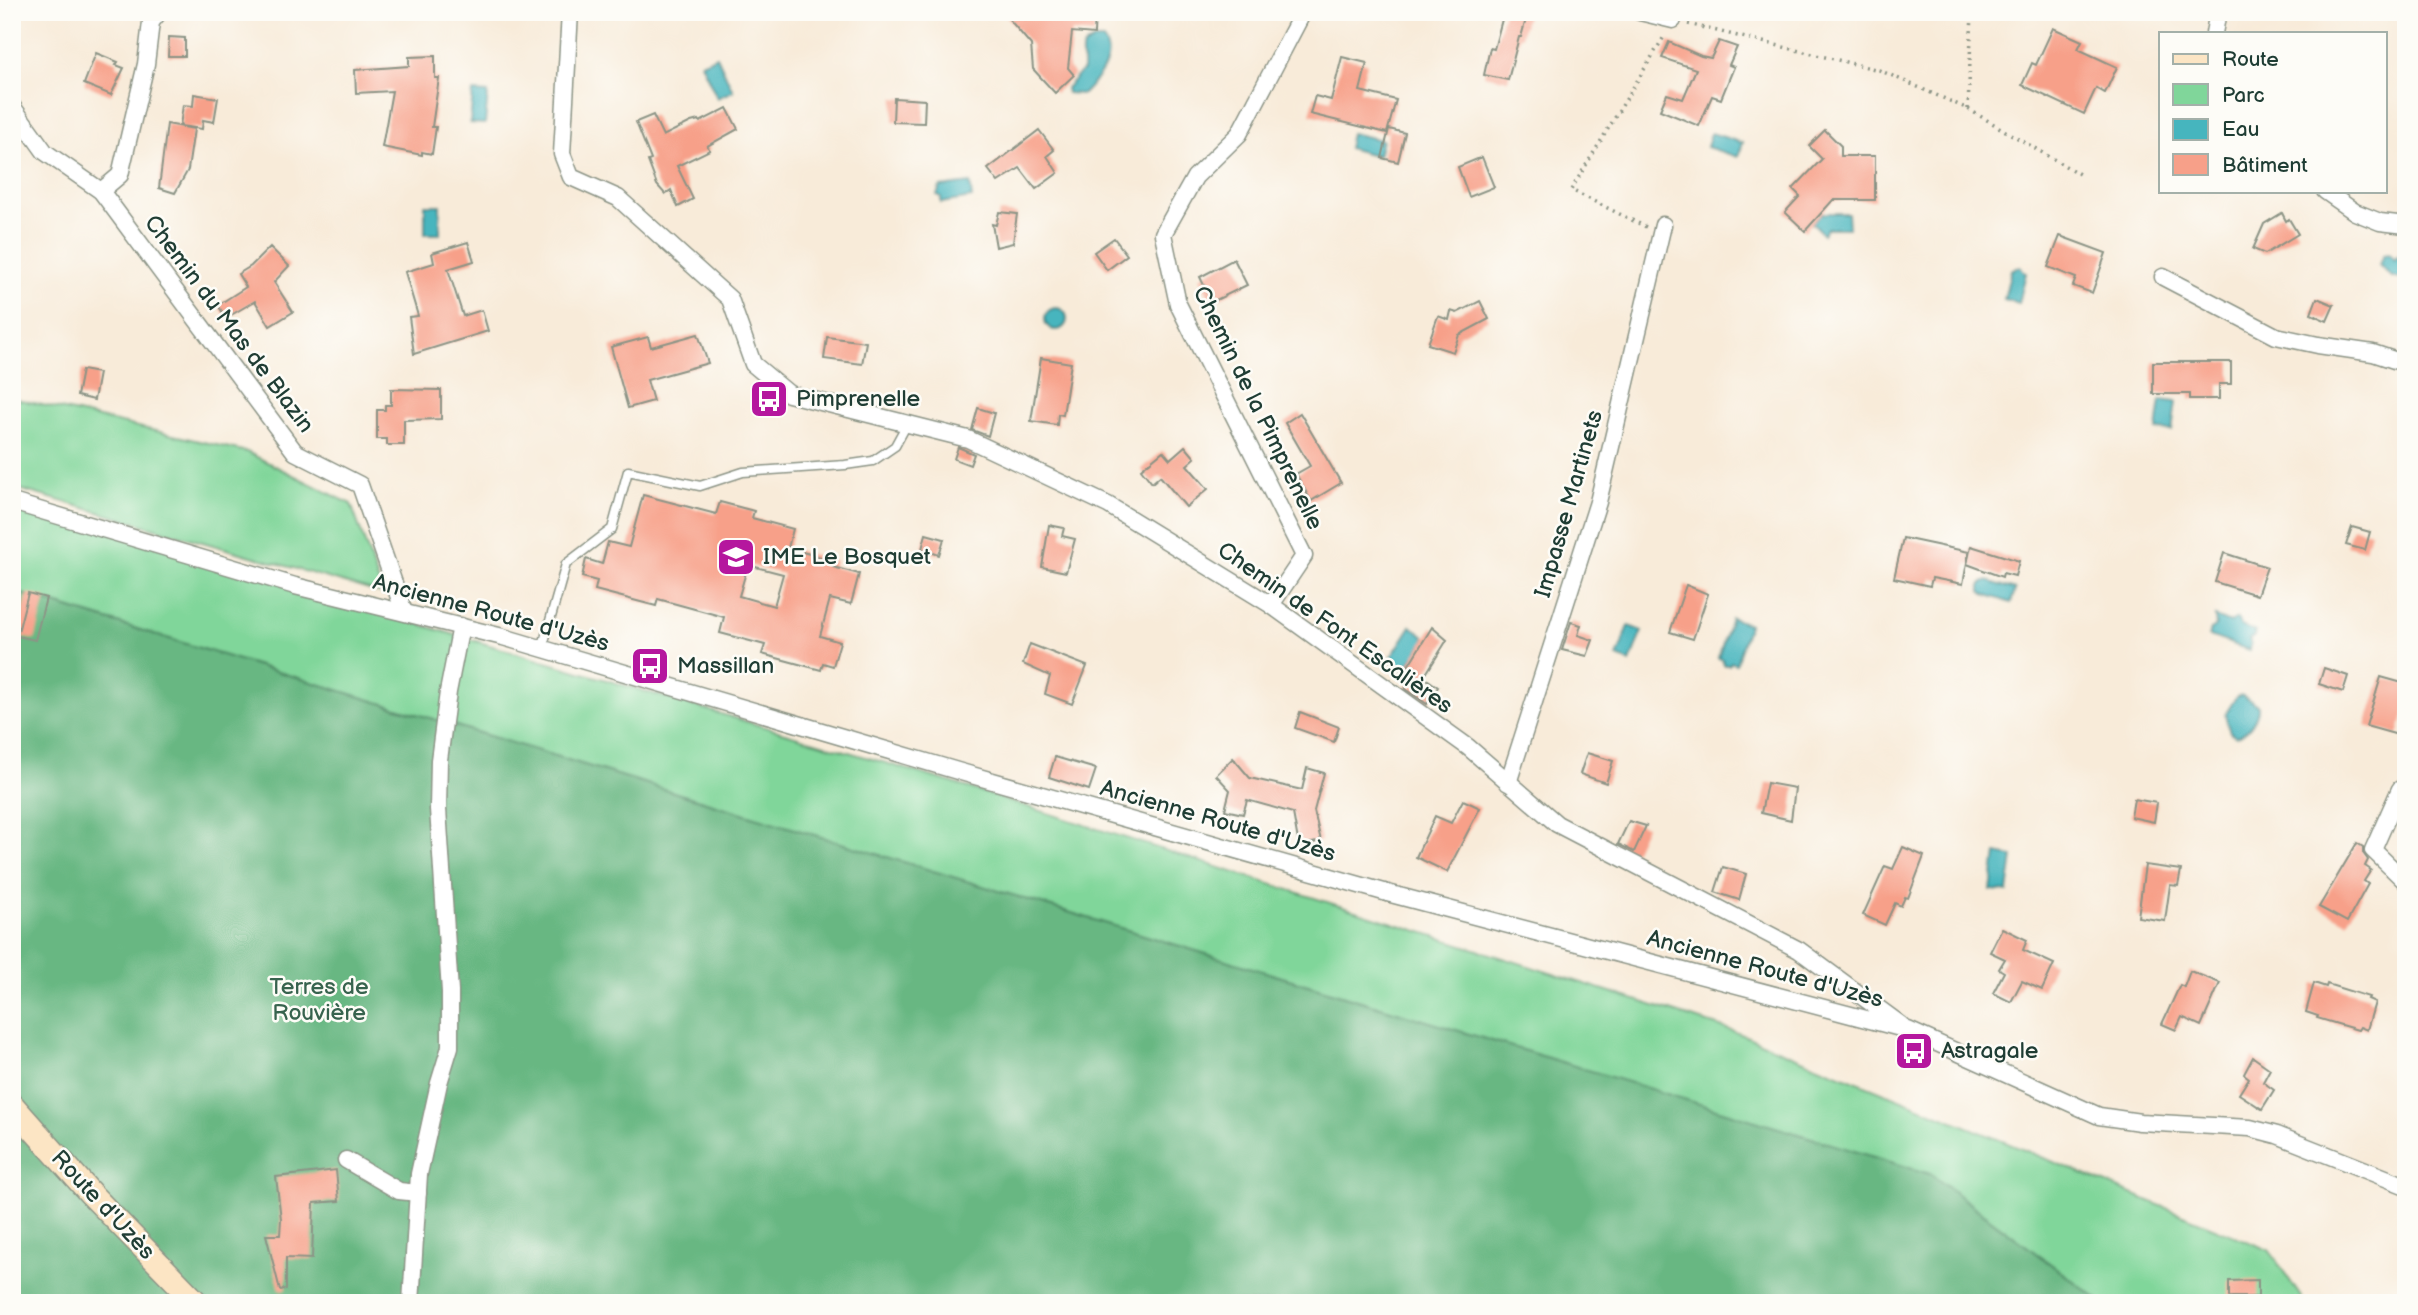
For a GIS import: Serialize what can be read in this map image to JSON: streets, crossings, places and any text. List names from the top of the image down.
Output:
{
  "streets": {
    "main road": ["Route d'Uzès"],
    "street": [
      "Chemin du Mas de Blazin",
      "Chemin de la Pimprenelle",
      "Impasse Martinets",
      "Ancienne Route d'Uzès",
      "Chemin de Font Escalières"
    ]
  },
  "crossings": [
    ["Chemin du Mas de Blazin", "Ancienne Route d'Uzès"],
    ["Chemin de la Pimprenelle", "Chemin de Font Escalières"],
    ["Impasse Martinets", "Chemin de Font Escalières"],
    ["Ancienne Route d'Uzès", "Chemin de Font Escalières"]
  ],
  "parks": ["Terres de Rouvière"],
  "places": {
    "bus stop": ["Pimprenelle", "Massillan", "Astragale"],
    "school or university": ["IME Le Bosquet"]
  },
  "legend": [
    "Route",
    "Parc",
    "Eau",
    "Bâtiment"
  ]
}
